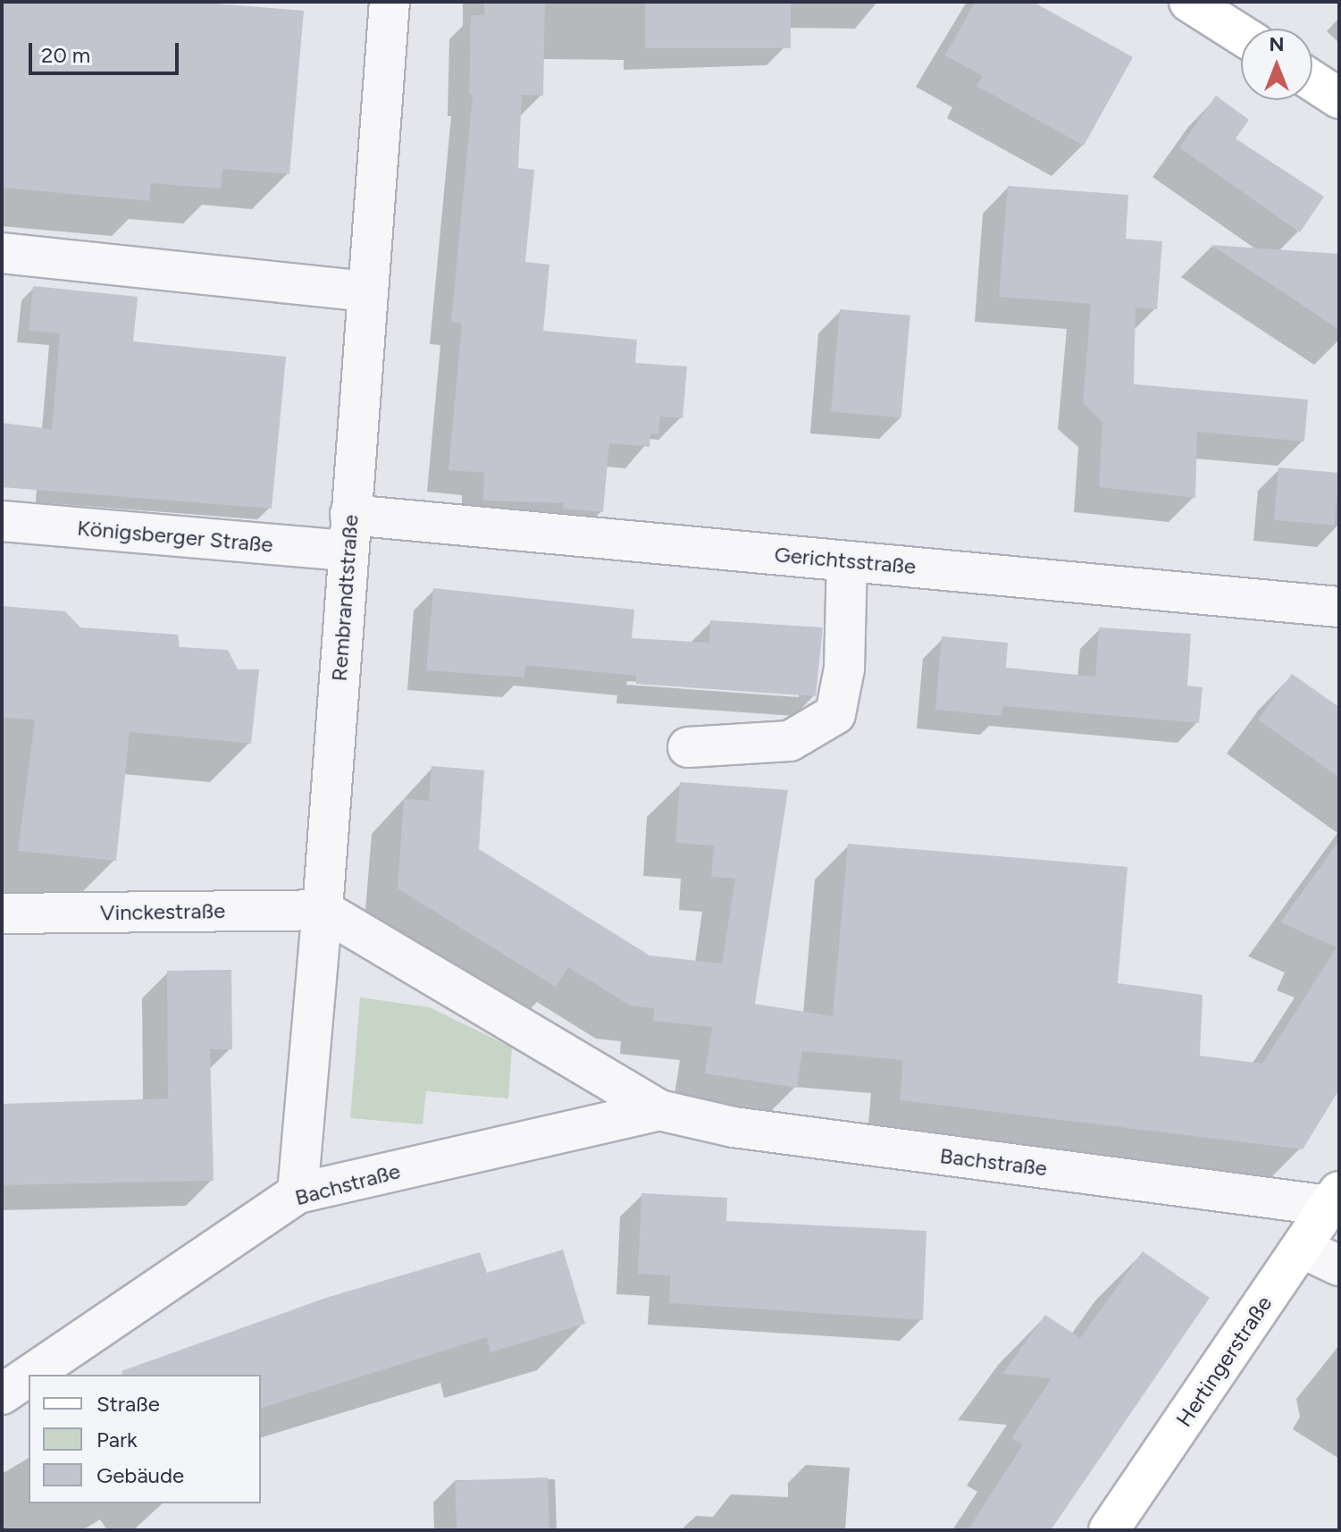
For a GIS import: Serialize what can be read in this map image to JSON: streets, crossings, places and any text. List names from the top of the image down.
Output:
{
  "streets": {
    "main road": ["Hertingerstraße"],
    "street": [
      "Königsberger Straße",
      "Gerichtsstraße",
      "Rembrandtstraße",
      "Vinckestraße",
      "Bachstraße"
    ]
  },
  "crossings": [
    ["Königsberger Straße", "Gerichtsstraße"],
    ["Königsberger Straße", "Rembrandtstraße"],
    ["Gerichtsstraße", "Rembrandtstraße"],
    ["Rembrandtstraße", "Vinckestraße"],
    ["Rembrandtstraße", "Bachstraße"],
    ["Vinckestraße", "Bachstraße"],
    ["Bachstraße", "Hertingerstraße"]
  ],
  "legend": ["Straße", "Park", "Gebäude"],
  "scale_bar": "20 m",
  "north": "top"
}
